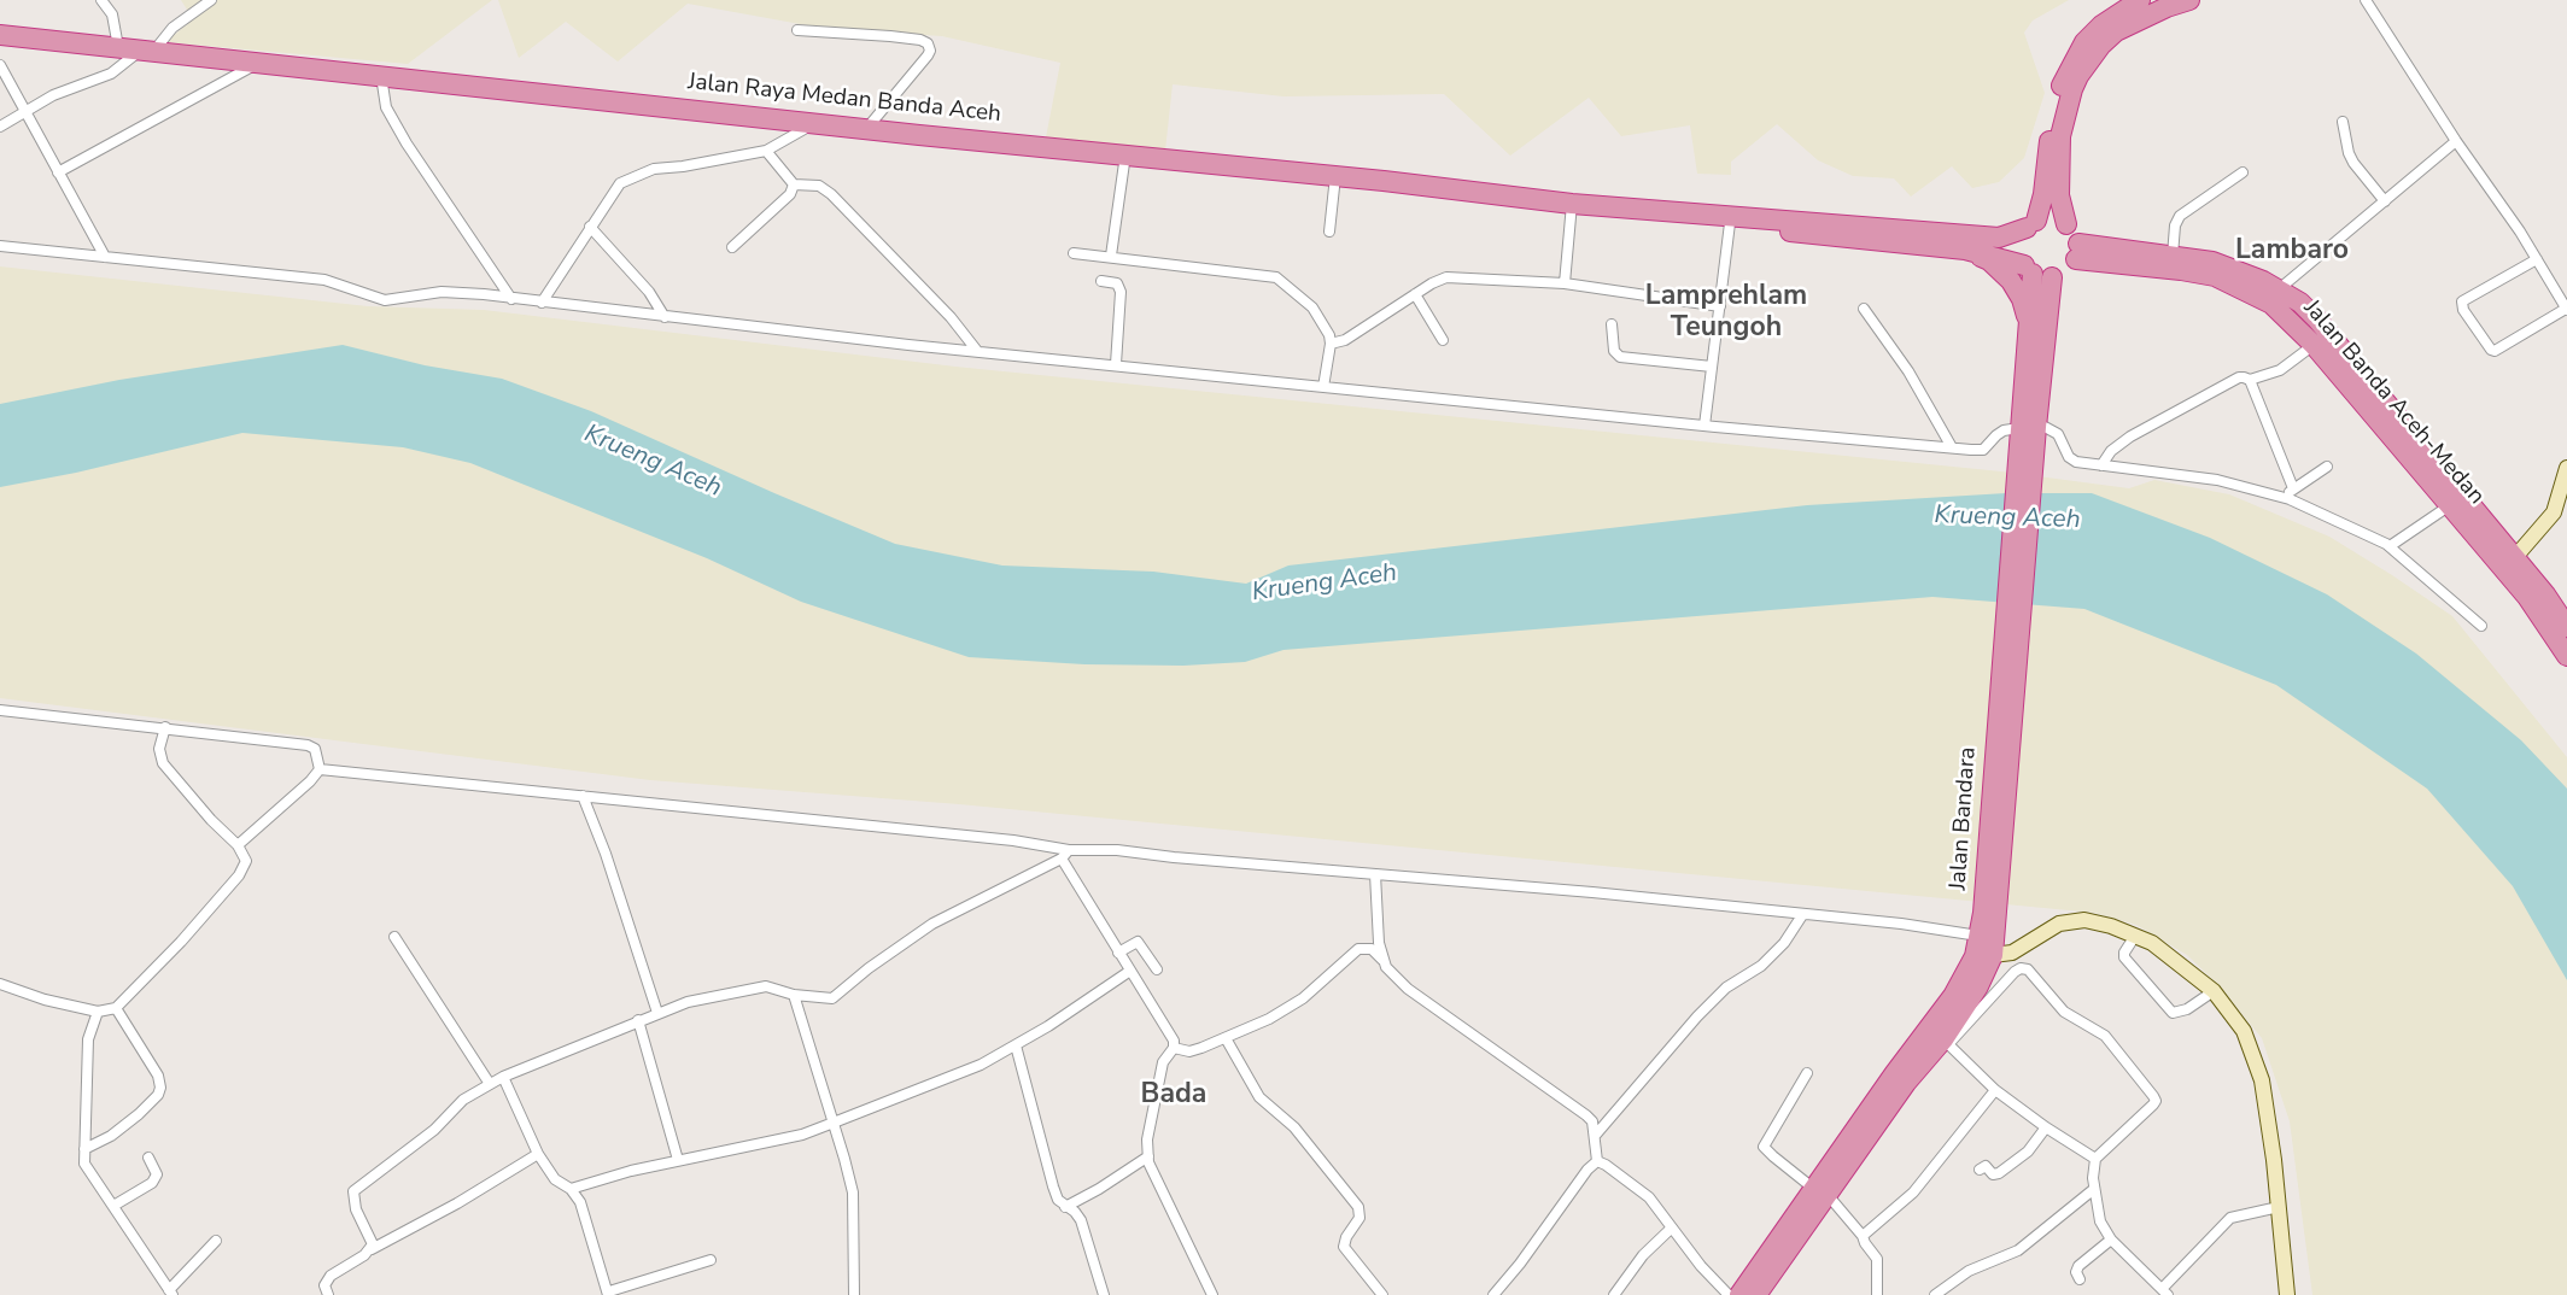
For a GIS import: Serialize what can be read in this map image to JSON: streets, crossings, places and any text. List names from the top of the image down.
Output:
{
  "streets": {
    "highway": ["Jalan Raya Medan Banda Aceh", "Jalan Banda Aceh-Medan", "Jalan Bandara"]
  },
  "crossings": [
    ["Jalan Raya Medan Banda Aceh", "Jalan Banda Aceh-Medan"],
    ["Jalan Raya Medan Banda Aceh", "Jalan Bandara"],
    ["Jalan Banda Aceh-Medan", "Jalan Bandara"]
  ],
  "districts": ["Lambaro", "Lamprehlam Teungoh", "Bada"],
  "water": ["Krueng Aceh"]
}
